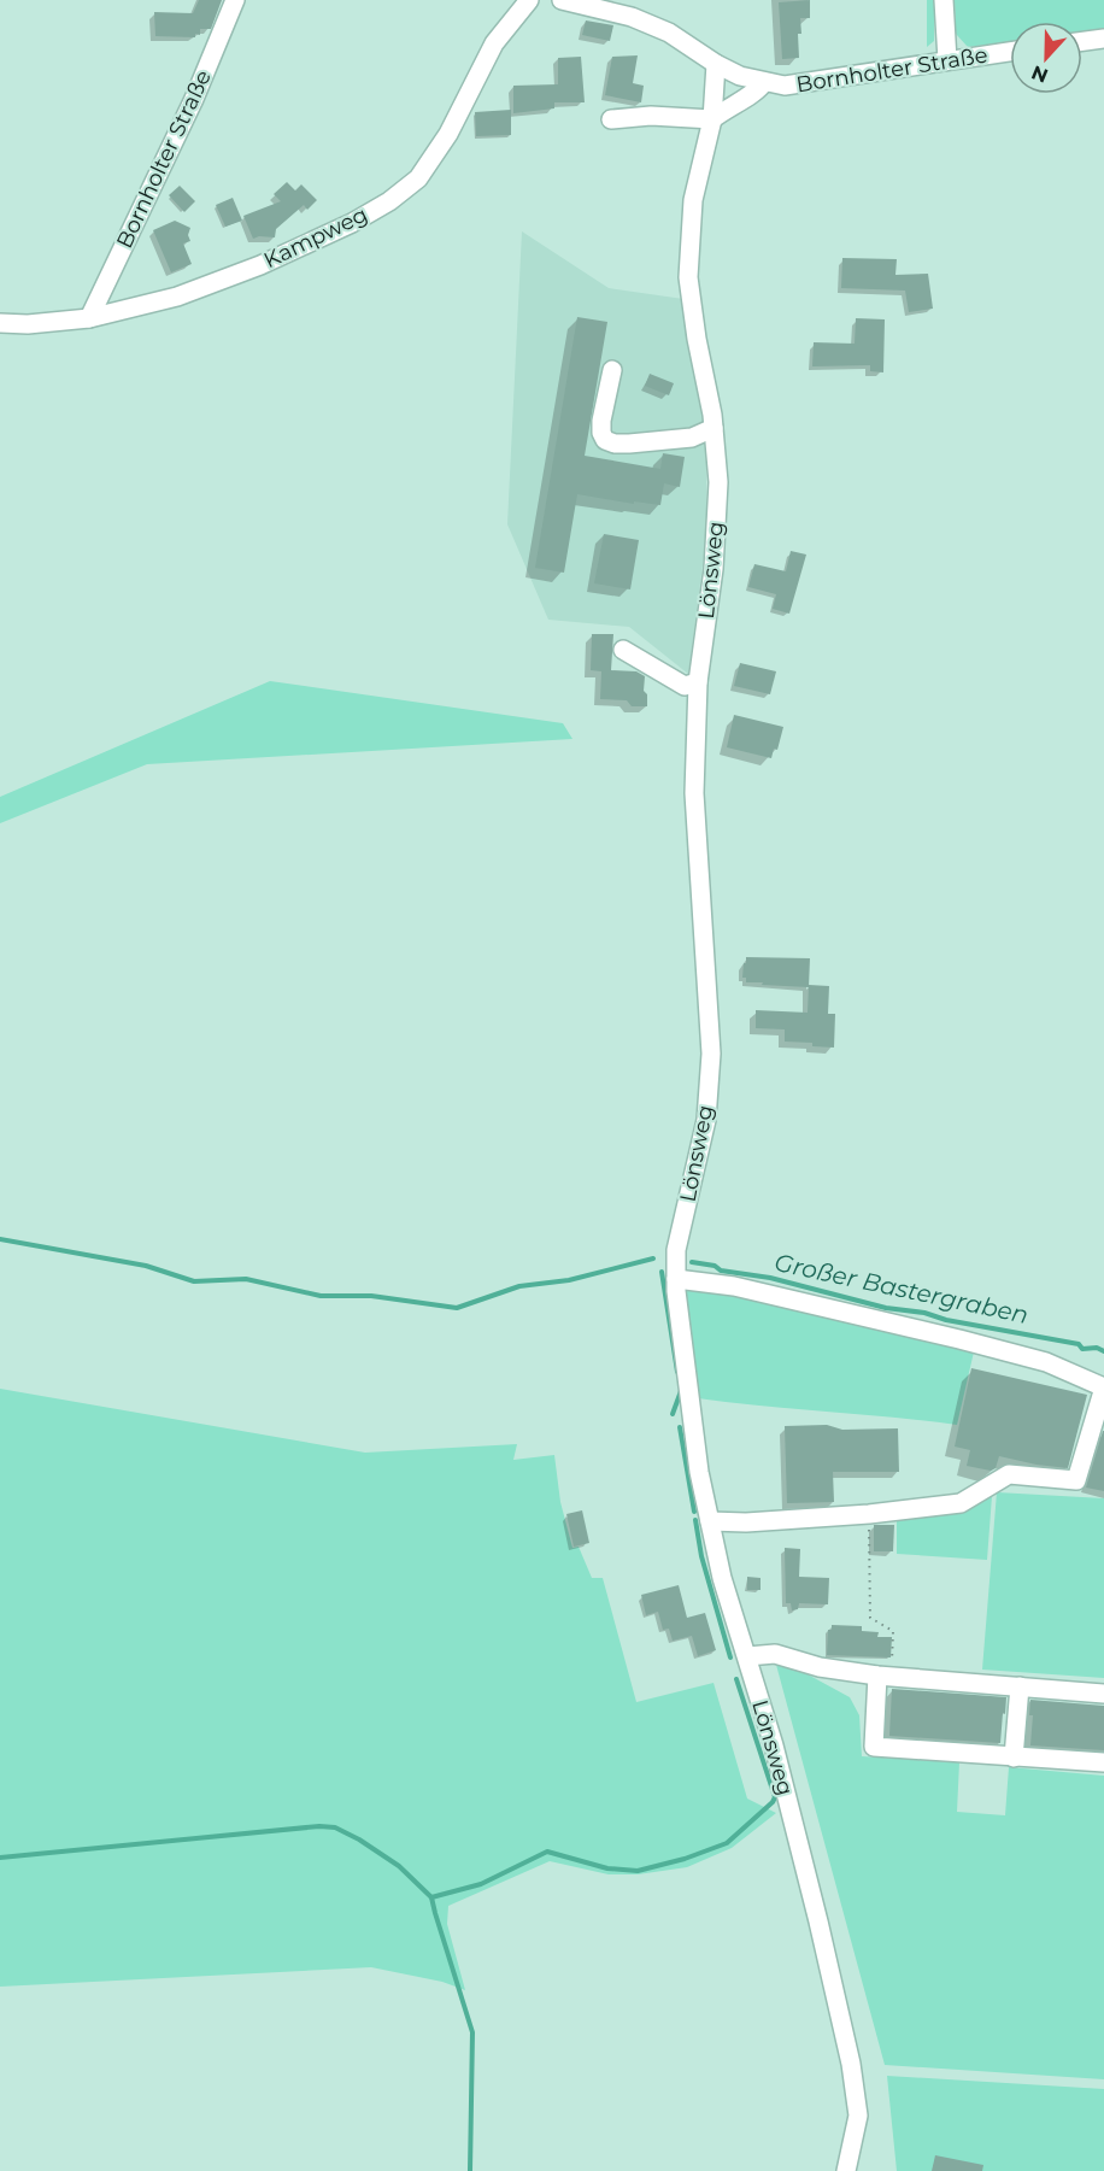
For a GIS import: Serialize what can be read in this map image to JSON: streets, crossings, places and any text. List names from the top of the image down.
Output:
{
  "streets": {
    "street": ["Bornholter Straße", "Kampweg", "Lönsweg"]
  },
  "crossings": [
    ["Bornholter Straße", "Kampweg"],
    ["Bornholter Straße", "Lönsweg"]
  ],
  "water": ["Großer Bastergraben"],
  "north": "bottom"
}
